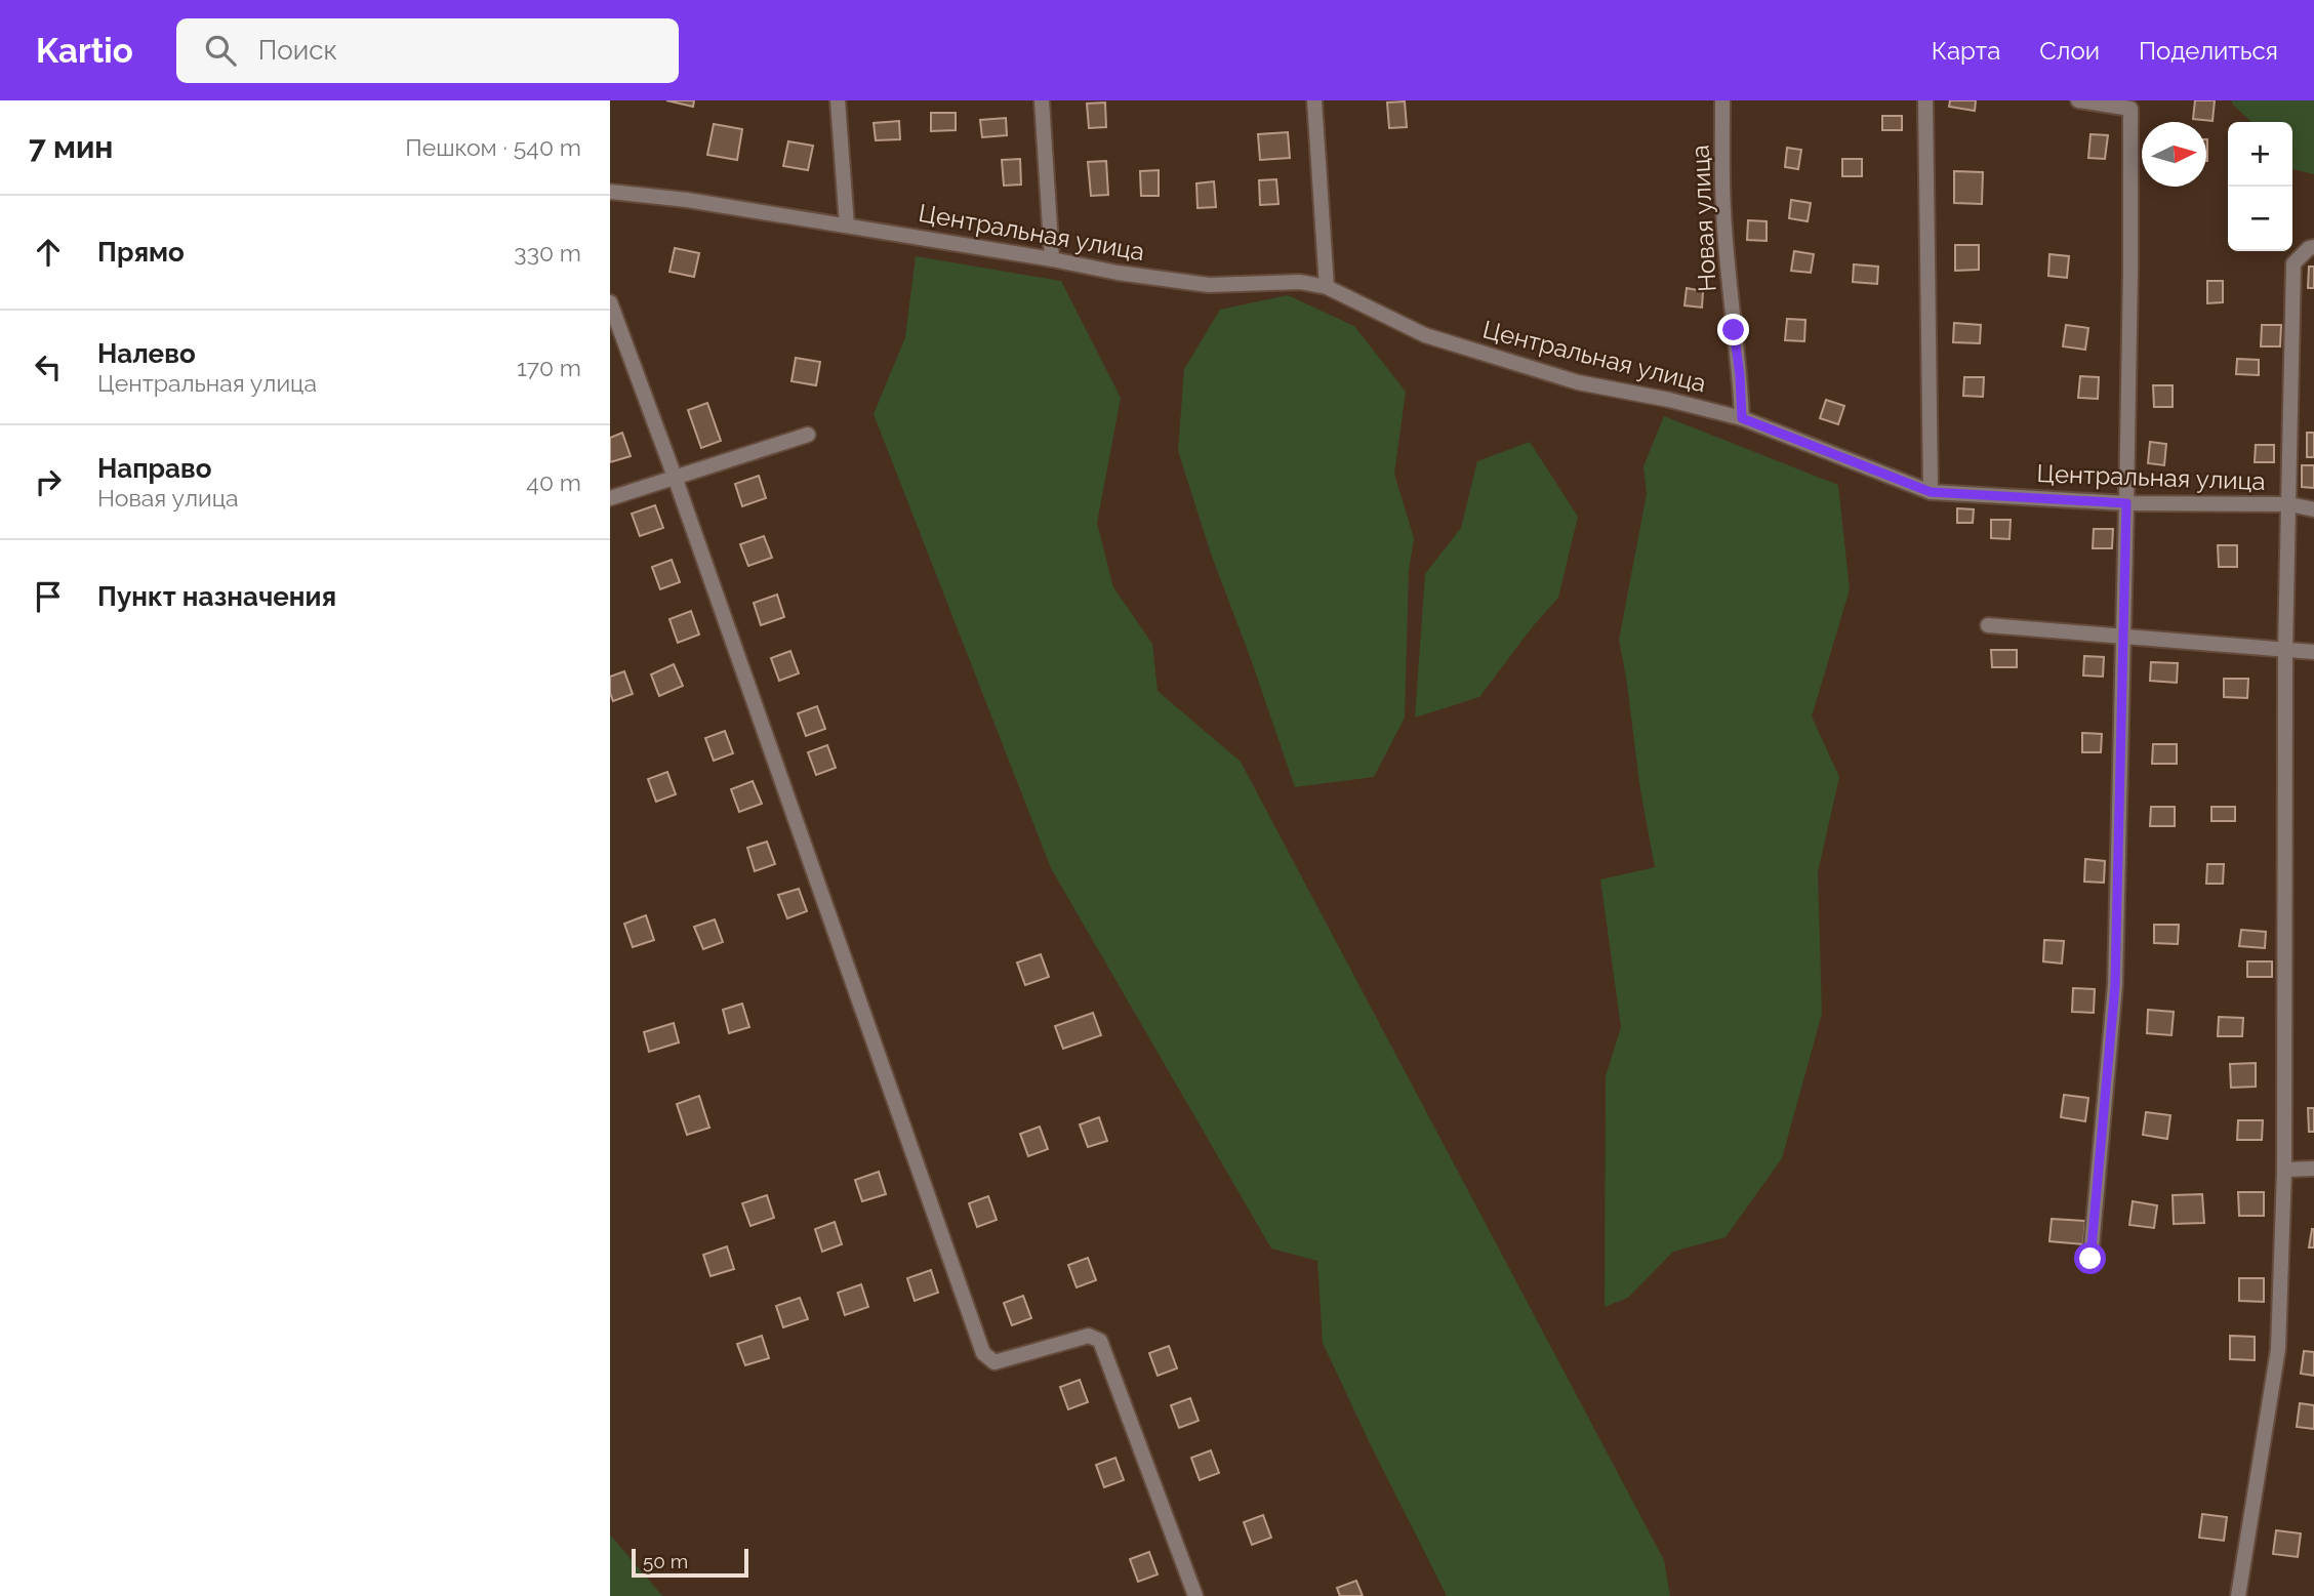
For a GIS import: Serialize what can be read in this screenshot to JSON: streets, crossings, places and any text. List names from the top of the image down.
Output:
{
  "streets": {
    "street": ["Новая улица", "Центральная улица"]
  },
  "crossings": [
    ["Новая улица", "Центральная улица"]
  ],
  "scale_bar": "50 m",
  "north": "right",
  "page": {
    "header": "Kartio",
    "search": "Поиск",
    "nav": ["Карта", "Слои", "Поделиться"],
    "heading": ["7 мин", "Пешком · 540 m"],
    "map_buttons": ["+", "−"],
    "list": [
      ["Прямо", "330 m"],
      ["Налево", "Центральная улица", "170 m"],
      ["Направо", "Новая улица", "40 m"],
      "Пункт назначения"
    ],
    "scale": "50 m"
  }
}
